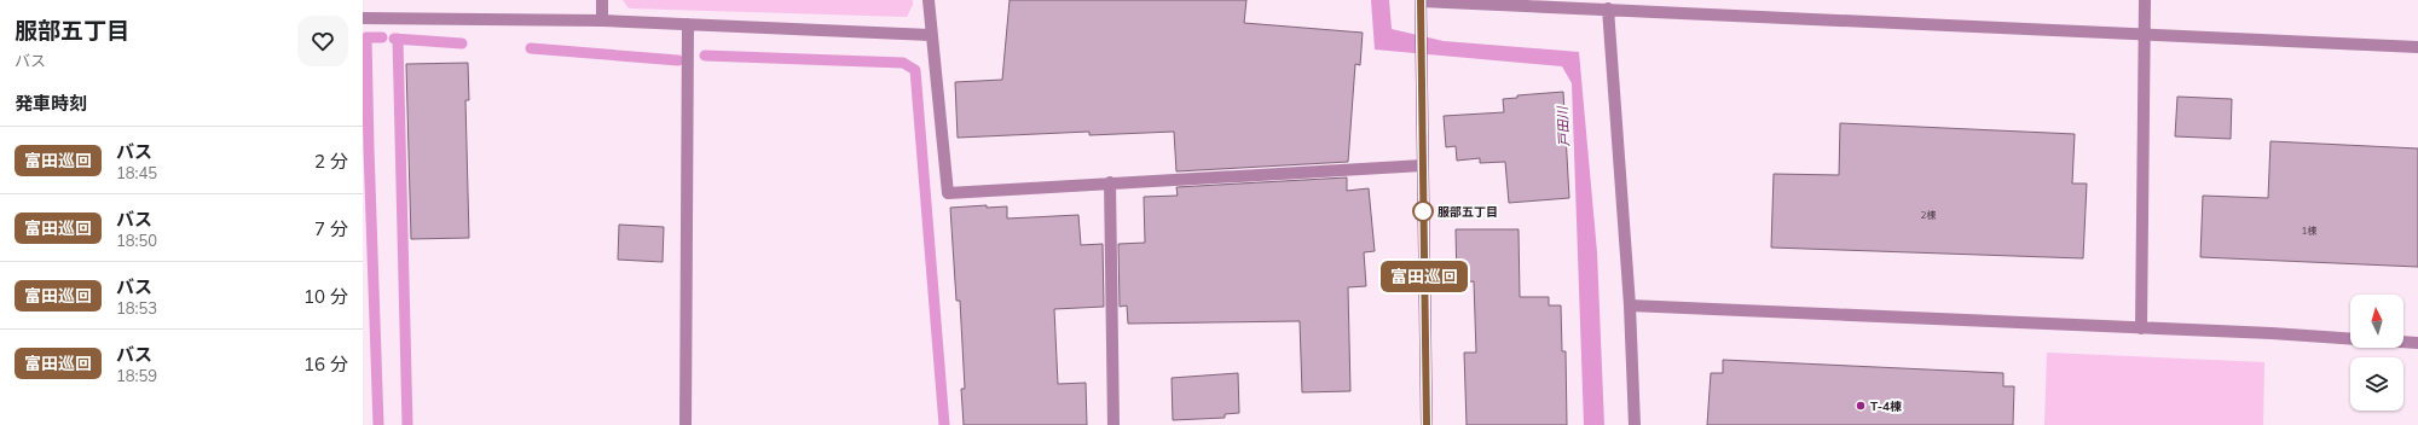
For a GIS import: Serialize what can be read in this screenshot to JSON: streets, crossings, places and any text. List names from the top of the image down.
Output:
{
  "water": ["戸田川"],
  "places": ["服部五丁目", "T-4棟"],
  "lines": ["bus line 富田巡回"],
  "house_numbers": ["2棟", "1棟"],
  "north": "top",
  "page": {
    "heading": [
      ["服部五丁目", "バス"],
      "発車時刻"
    ],
    "on_map": "富田巡回",
    "list": [
      {
        "mark": "富田巡回",
        "name": "バス",
        "note": "18:45",
        "value": "2 分"
      },
      {
        "mark": "富田巡回",
        "name": "バス",
        "note": "18:50",
        "value": "7 分"
      },
      {
        "mark": "富田巡回",
        "name": "バス",
        "note": "18:53",
        "value": "10 分"
      },
      {
        "mark": "富田巡回",
        "name": "バス",
        "note": "18:59",
        "value": "16 分"
      }
    ]
  }
}
